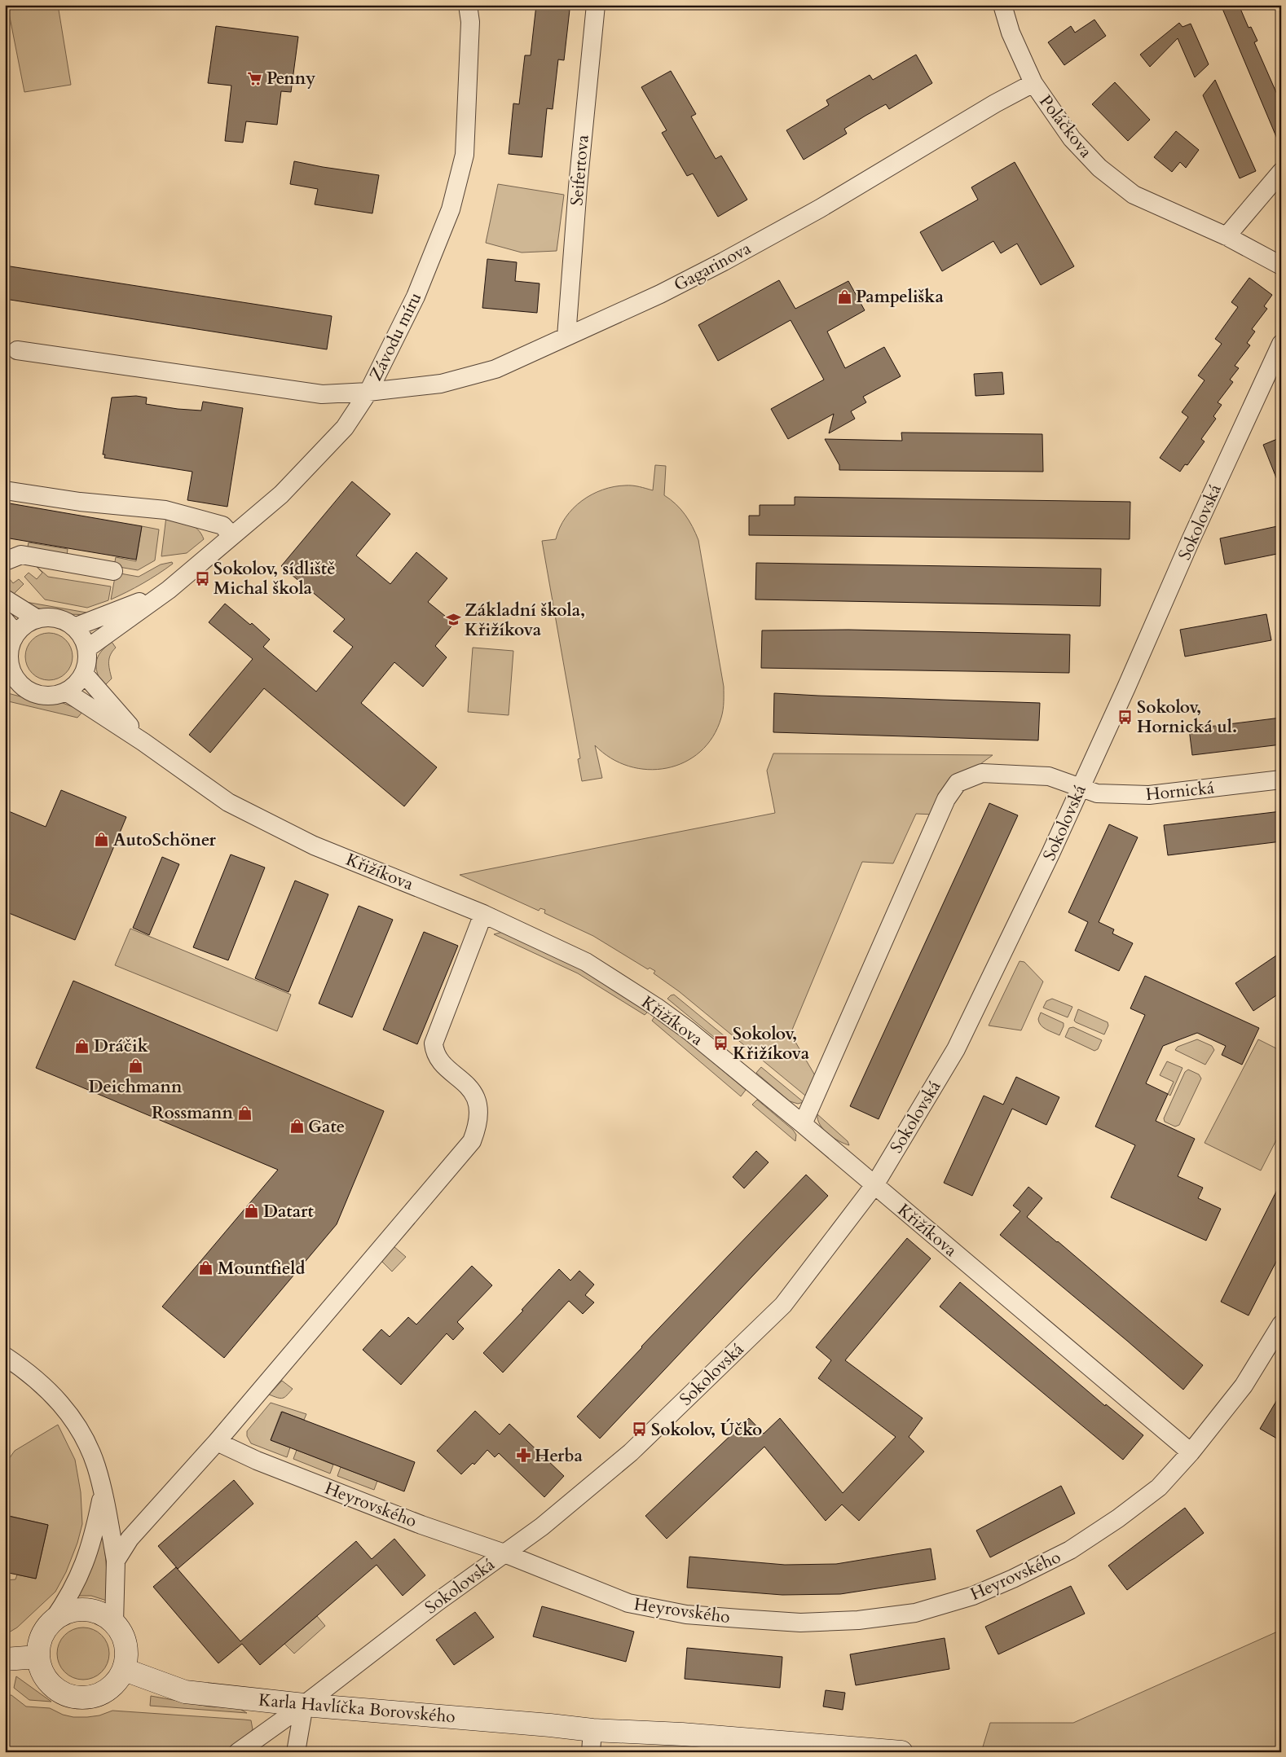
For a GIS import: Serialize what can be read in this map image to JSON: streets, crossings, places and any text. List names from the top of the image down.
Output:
{
  "streets": {
    "street": [
      "Poláčkova",
      "Seifertova",
      "Gagarinova",
      "Závodu míru",
      "Sokolovská",
      "Hornická",
      "Křižíkova",
      "Heyrovského",
      "Karla Havlíčka Borovského"
    ]
  },
  "crossings": [
    ["Poláčkova", "Gagarinova"],
    ["Seifertova", "Gagarinova"],
    ["Gagarinova", "Závodu míru"],
    ["Závodu míru", "Křižíkova"],
    ["Sokolovská", "Hornická"],
    ["Sokolovská", "Křižíkova"],
    ["Sokolovská", "Heyrovského"],
    ["Sokolovská", "Karla Havlíčka Borovského"],
    ["Hornická", "Křižíkova"],
    ["Křižíkova", "Heyrovského"]
  ],
  "places": {
    "supermarket": ["Penny"],
    "shop": [
      "Pampeliška",
      "AutoSchöner",
      "Dráčik",
      "Deichmann",
      "Rossmann",
      "Gate",
      "Datart",
      "Mountfield"
    ],
    "bus stop": [
      "Sokolov, sídliště Michal škola",
      "Sokolov, Hornická ul.",
      "Sokolov, Křižíkova",
      "Sokolov, Účko"
    ],
    "school or university": ["Základní škola, Křižíkova"],
    "pharmacy": ["Herba"]
  }
}
